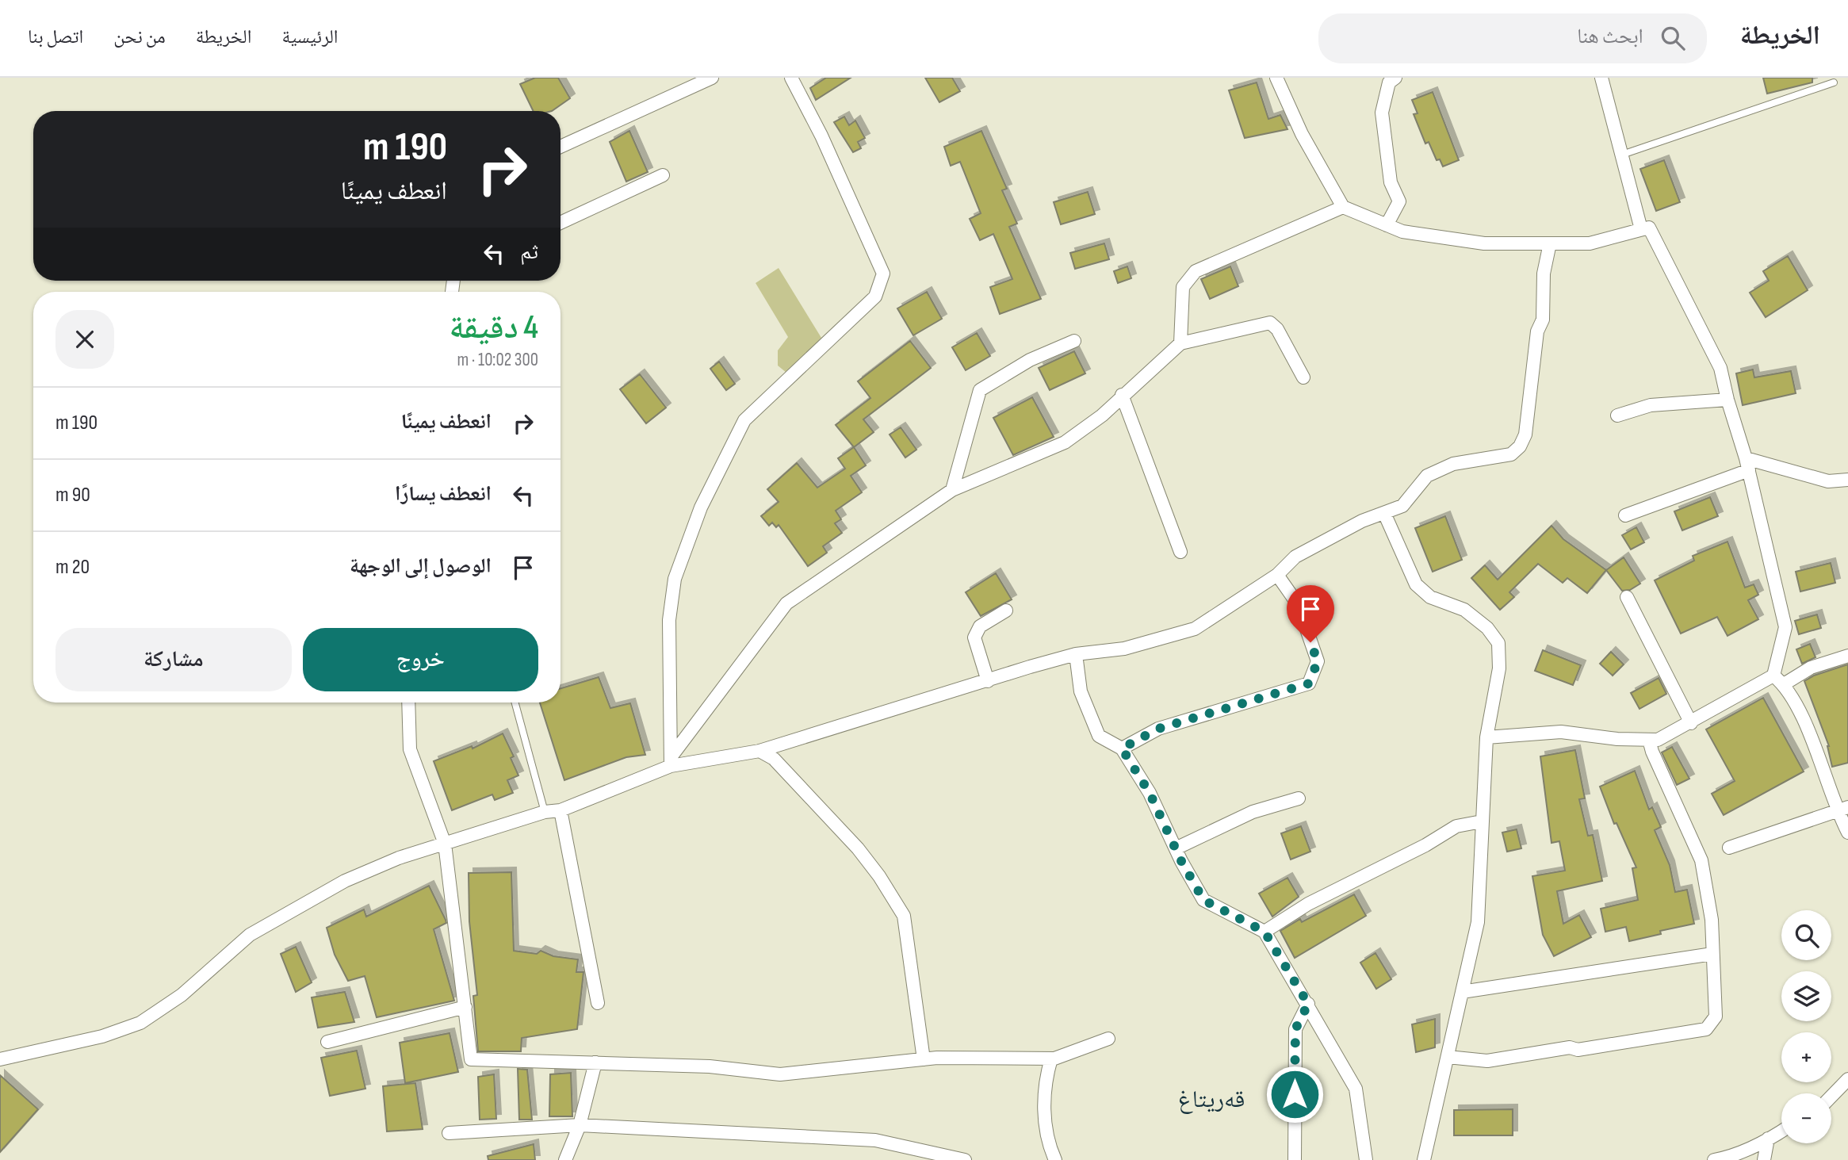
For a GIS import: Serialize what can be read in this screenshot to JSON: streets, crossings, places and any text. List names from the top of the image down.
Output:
{
  "districts": ["قەریتاغ"],
  "page": {
    "header": "الخريطة",
    "search": "ابحث هنا",
    "nav": [
      "الرئيسية",
      "الخريطة",
      "من نحن",
      "اتصل بنا"
    ],
    "turn": ["190 m", "انعطف يمينًا"],
    "then": "ثم",
    "heading": ["4 دقيقة", "300 m · 10:02"],
    "list": [
      {
        "name": "انعطف يمينًا",
        "value": "190 m"
      },
      {
        "name": "انعطف يسارًا",
        "value": "90 m"
      },
      {
        "name": "الوصول إلى الوجهة",
        "value": "20 m"
      }
    ],
    "buttons": ["خروج", "مشاركة"],
    "map_buttons": ["+", "−"]
  }
}
